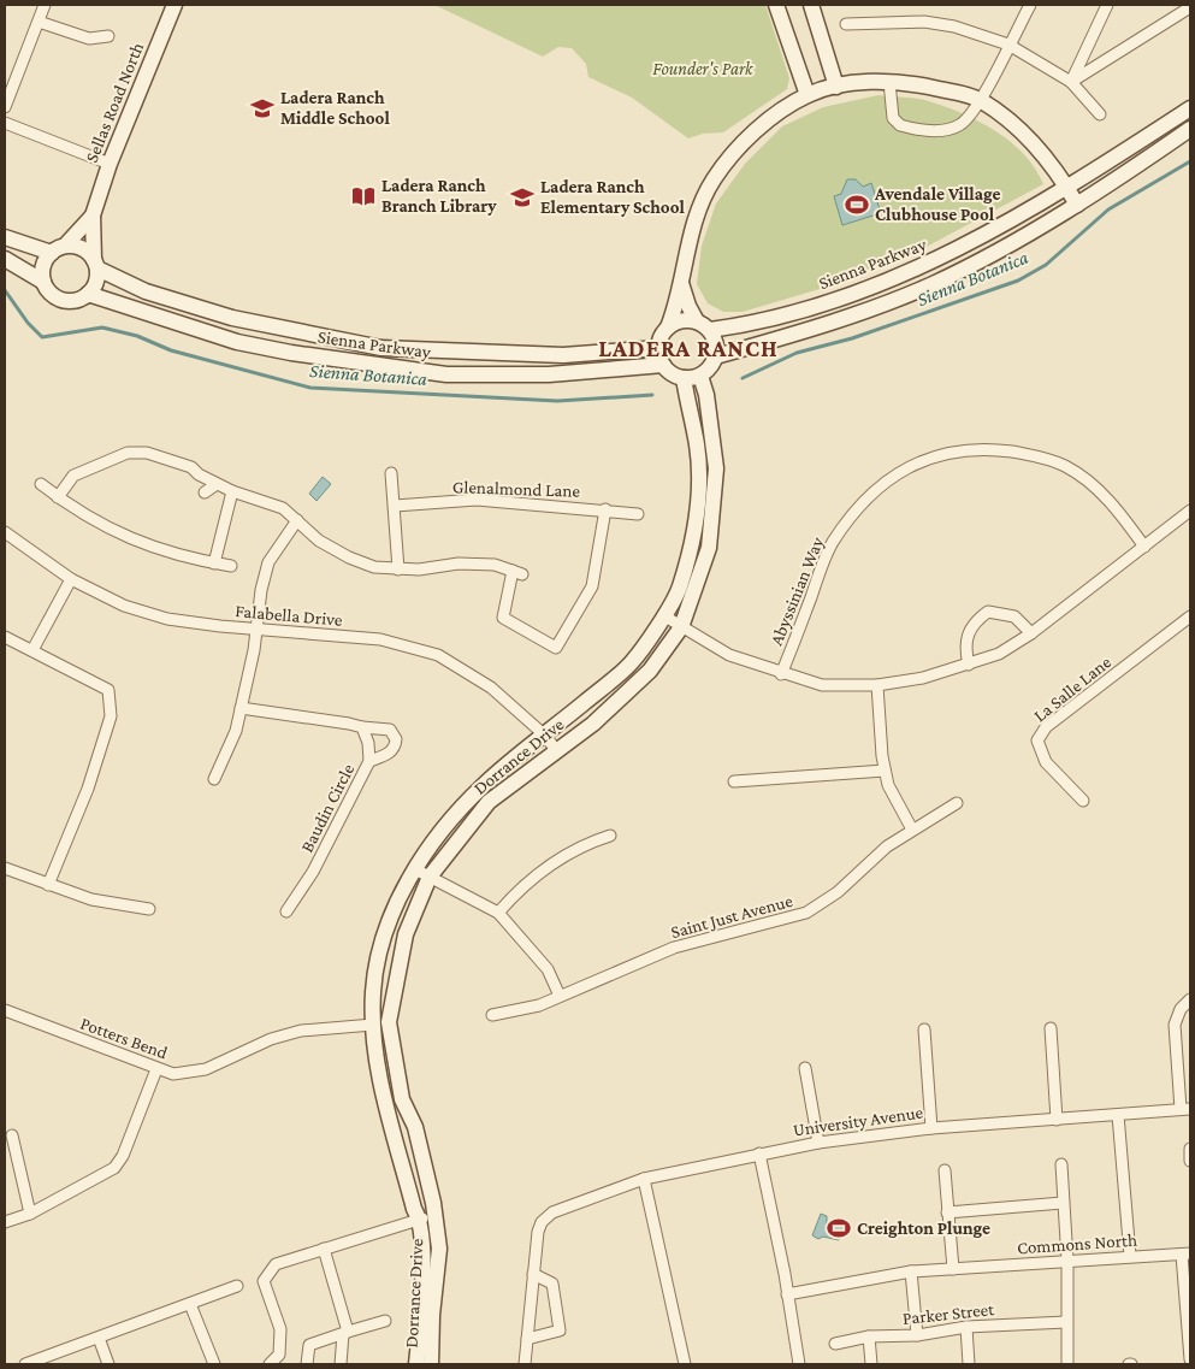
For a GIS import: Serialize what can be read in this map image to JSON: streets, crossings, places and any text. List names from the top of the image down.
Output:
{
  "streets": {
    "street": [
      "Sellas Road North",
      "Sienna Parkway",
      "Glenalmond Lane",
      "Abyssinian Way",
      "Falabella Drive",
      "La Salle Lane",
      "Dorrance Drive",
      "Baudin Circle",
      "Saint Just Avenue",
      "Potters Bend",
      "University Avenue",
      "Commons North",
      "Parker Street"
    ]
  },
  "crossings": [
    ["Sellas Road North", "Sienna Parkway"],
    ["Sienna Parkway", "Dorrance Drive"],
    ["Falabella Drive", "Dorrance Drive"],
    ["Dorrance Drive", "Potters Bend"]
  ],
  "districts": ["LADERA RANCH"],
  "water": ["Sienna Botanica"],
  "parks": ["Founder's Park"],
  "places": {
    "school or university": ["Ladera Ranch Middle School", "Ladera Ranch Elementary School"],
    "library": ["Ladera Ranch Branch Library"],
    "sports": ["Avendale Village Clubhouse Pool", "Creighton Plunge"]
  }
}
